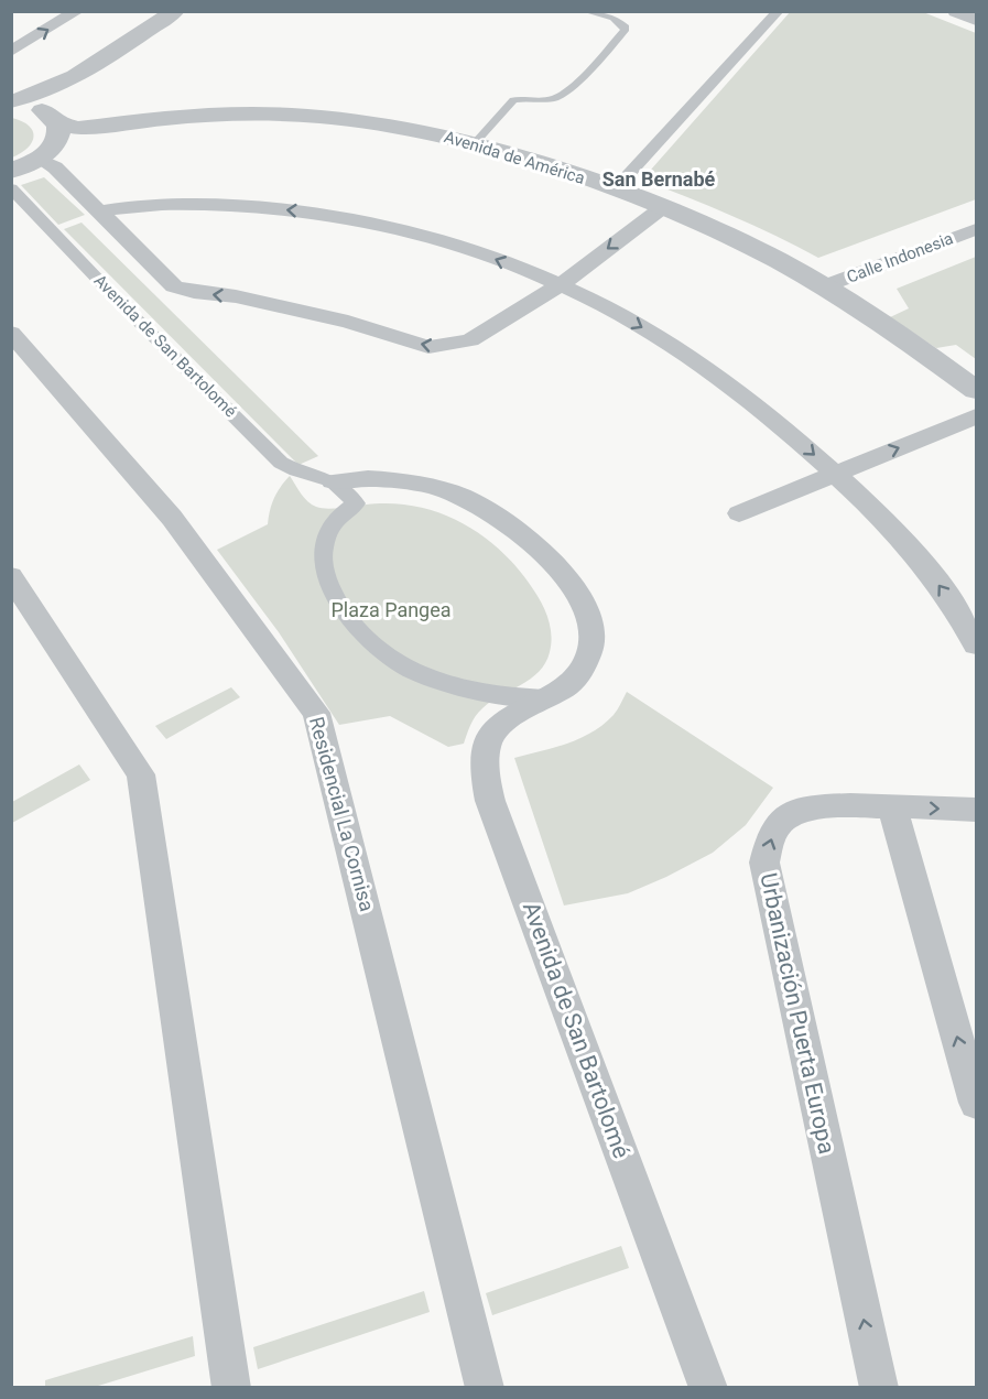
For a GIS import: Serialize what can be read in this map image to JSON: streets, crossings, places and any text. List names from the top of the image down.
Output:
{
  "streets": {
    "street": [
      "Avenida de América",
      "Calle Indonesia",
      "Avenida de San Bartolomé",
      "Residencial La Cornisa",
      "Urbanización Puerta Europa"
    ]
  },
  "crossings": [
    ["Avenida de América", "Calle Indonesia"]
  ],
  "districts": ["San Bernabé"],
  "parks": ["Plaza Pangea"]
}
